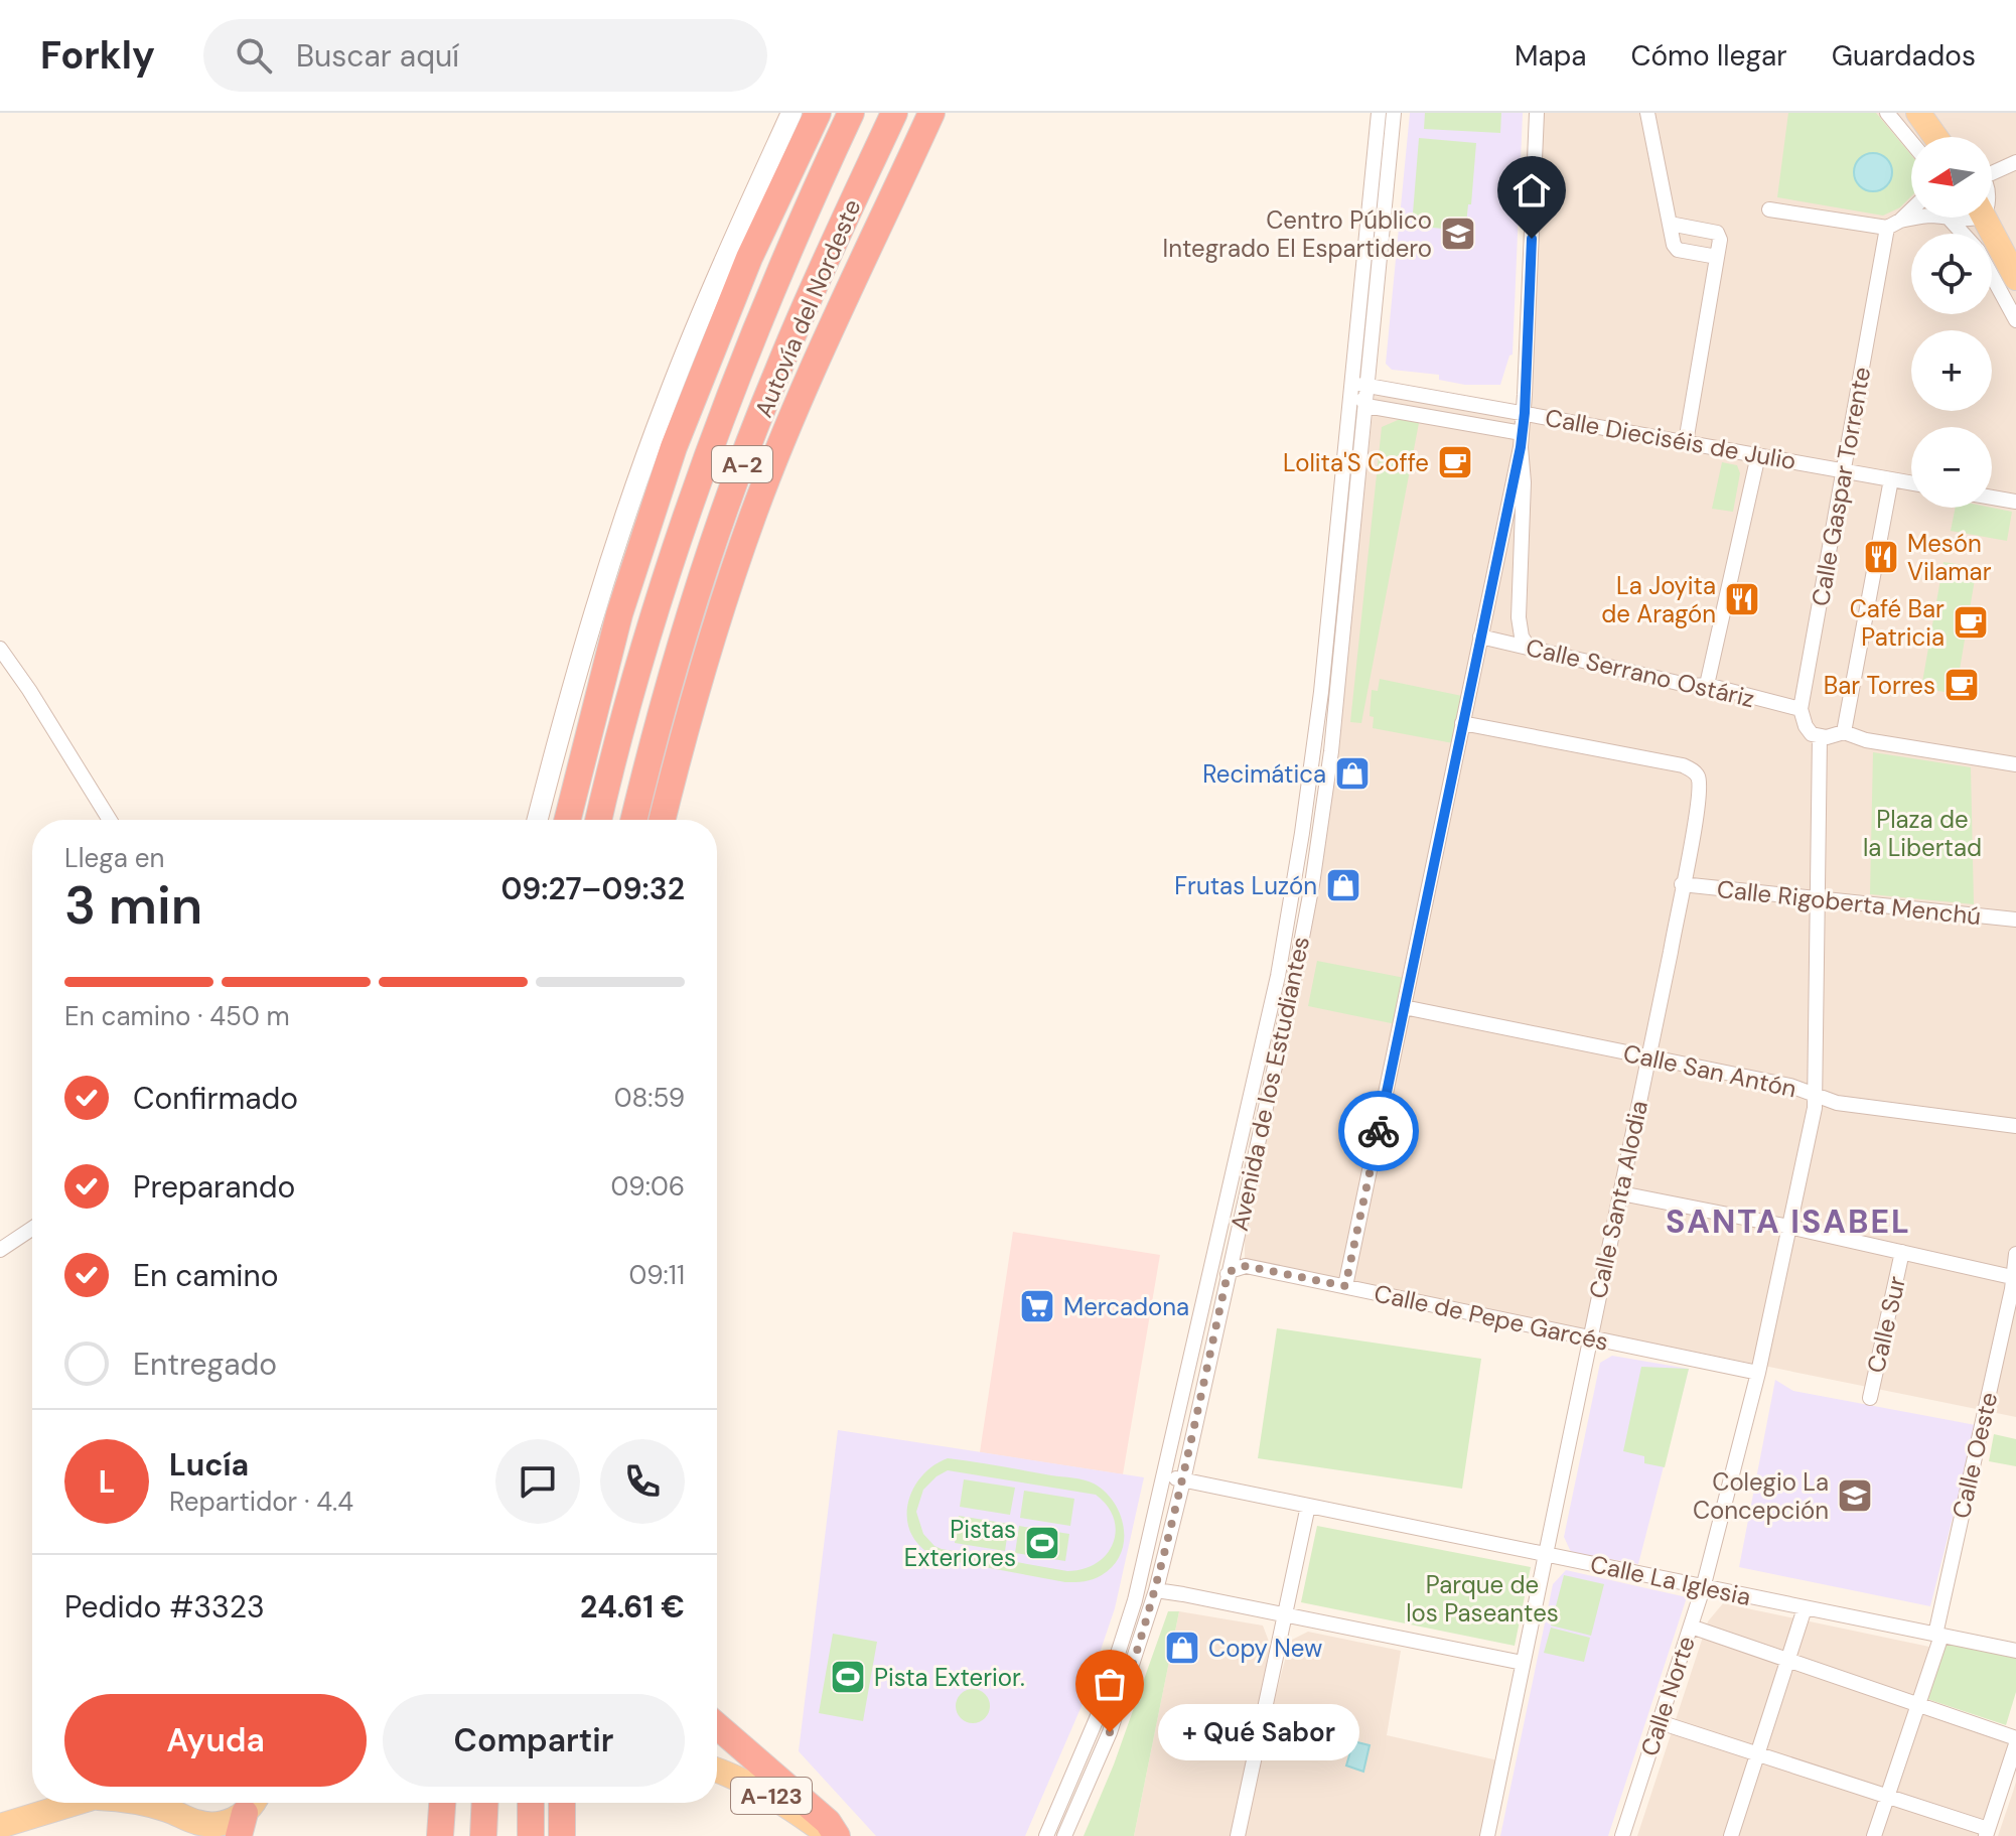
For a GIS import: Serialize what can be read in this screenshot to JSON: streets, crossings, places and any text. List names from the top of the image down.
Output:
{
  "streets": {
    "highway": ["Autovía del Nordeste", "A-2"],
    "main road": ["A-123"],
    "street": [
      "Calle Dieciséis de Julio",
      "Calle Gaspar Torrente",
      "Calle Serrano Ostáriz",
      "Calle Rigoberta Menchú",
      "Calle San Antón",
      "Avenida de los Estudiantes",
      "Calle Santa Alodia",
      "Calle de Pepe Garcés",
      "Calle Sur",
      "Calle Oeste",
      "Calle La Iglesia",
      "Calle Norte"
    ]
  },
  "crossings": [
    ["Calle Dieciséis de Julio", "Calle Gaspar Torrente"],
    ["Calle Dieciséis de Julio", "Avenida de los Estudiantes"],
    ["Calle Gaspar Torrente", "Calle Serrano Ostáriz"],
    ["Calle Rigoberta Menchú", "Calle Santa Alodia"],
    ["Calle San Antón", "Calle Santa Alodia"],
    ["Avenida de los Estudiantes", "Calle de Pepe Garcés"],
    ["Avenida de los Estudiantes", "Calle La Iglesia"],
    ["Calle Santa Alodia", "Calle de Pepe Garcés"],
    ["Calle Santa Alodia", "Calle La Iglesia"],
    ["Calle de Pepe Garcés", "Calle Norte"],
    ["Calle Oeste", "Calle La Iglesia"],
    ["Calle La Iglesia", "Calle Norte"]
  ],
  "districts": ["SANTA ISABEL"],
  "parks": ["Plaza de la Libertad", "Parque de los Paseantes"],
  "places": {
    "school or university": ["Centro Público Integrado El Espartidero", "Colegio La Concepción"],
    "cafe": ["Lolita'S Coffe", "Café Bar Patricia", "Bar Torres"],
    "restaurant": ["Mesón Vilamar", "La Joyita de Aragón"],
    "shop": ["Recimática", "Frutas Luzón", "Copy New"],
    "supermarket": ["Mercadona"],
    "sports": ["Pistas Exteriores", "Pista Exterior."],
    "other": ["+ Qué Sabor"]
  },
  "north": "left",
  "page": {
    "header": "Forkly",
    "search": "Buscar aquí",
    "nav": ["Mapa", "Cómo llegar", "Guardados"],
    "map_buttons": ["+", "−"],
    "heading": ["3 min", "Llega en", "09:27–09:32"],
    "panel": [
      "Lucía",
      "Repartidor · 4.4",
      "Pedido #3323",
      "24.61 €"
    ],
    "bar": "En camino · 450 m",
    "list": [
      ["Confirmado", "08:59"],
      ["Preparando", "09:06"],
      ["En camino", "09:11"],
      "Entregado"
    ],
    "round": "L",
    "buttons": ["Ayuda", "Compartir"],
    "bubble": "+ Qué Sabor"
  }
}
